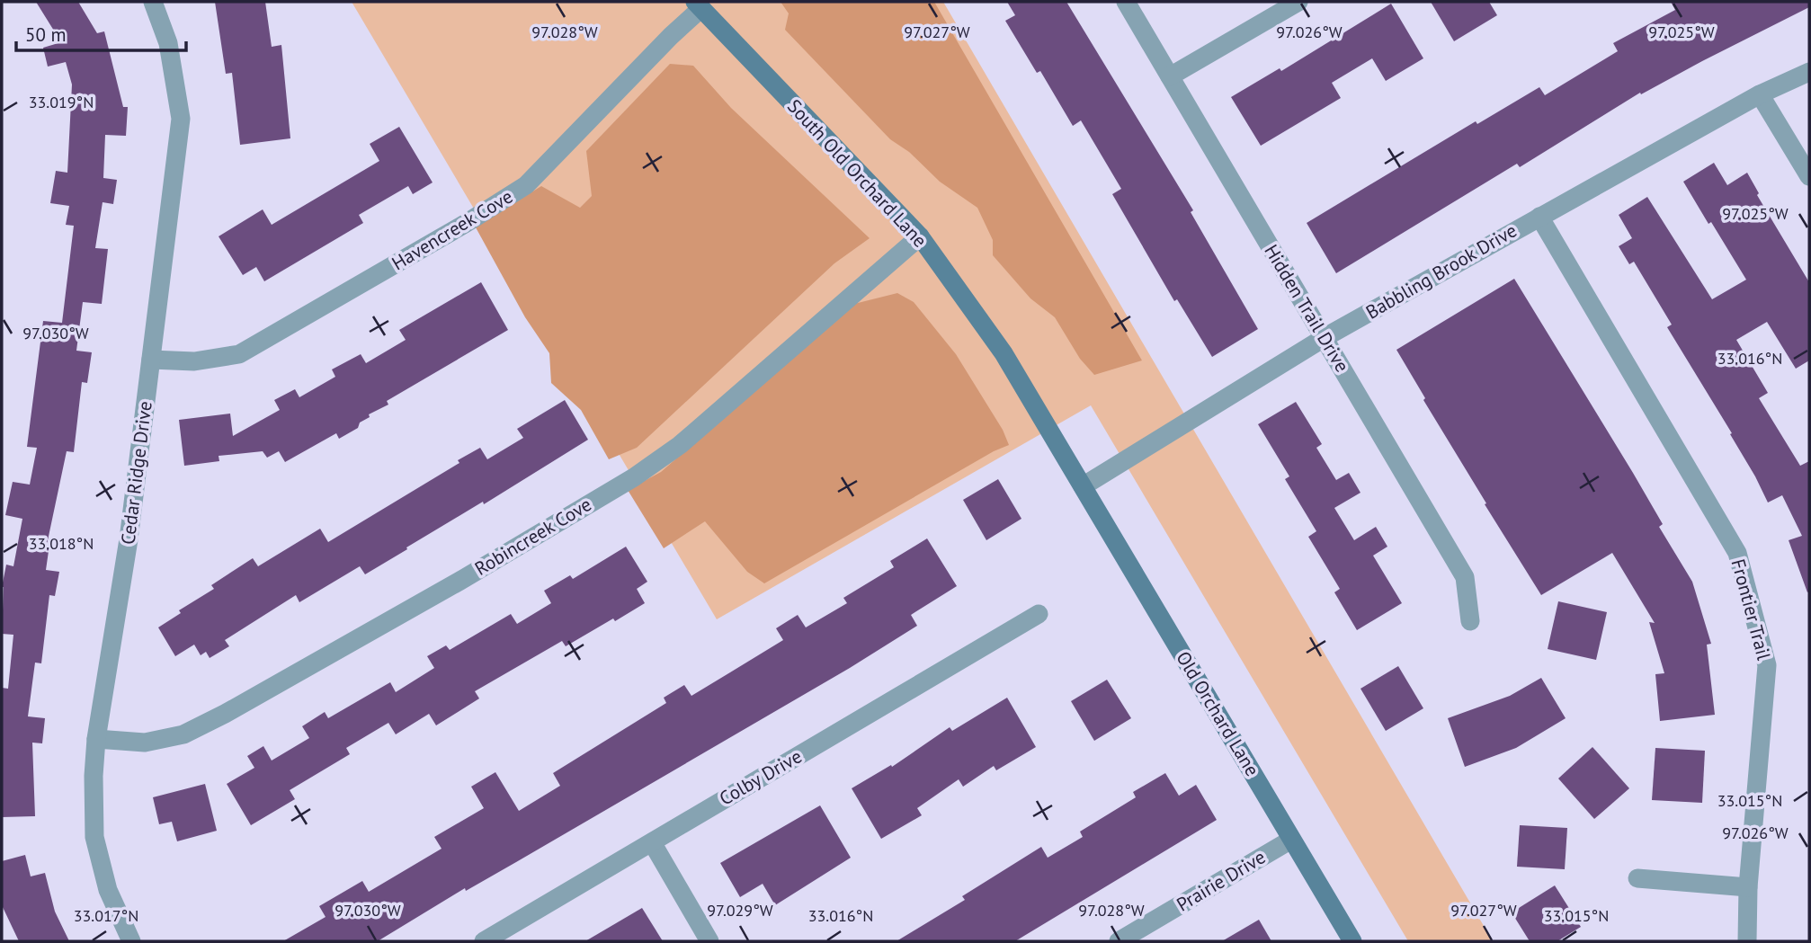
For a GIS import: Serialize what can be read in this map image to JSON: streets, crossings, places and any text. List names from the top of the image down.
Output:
{
  "streets": {
    "street": [
      "South Old Orchard Lane",
      "Havencreek Cove",
      "Babbling Brook Drive",
      "Hidden Trail Drive",
      "Cedar Ridge Drive",
      "Robincreek Cove",
      "Frontier Trail",
      "Old Orchard Lane",
      "Colby Drive",
      "Prairie Drive"
    ]
  },
  "crossings": [
    ["South Old Orchard Lane", "Havencreek Cove"],
    ["South Old Orchard Lane", "Babbling Brook Drive"],
    ["South Old Orchard Lane", "Robincreek Cove"],
    ["South Old Orchard Lane", "Old Orchard Lane"],
    ["Havencreek Cove", "Cedar Ridge Drive"],
    ["Babbling Brook Drive", "Hidden Trail Drive"],
    ["Babbling Brook Drive", "Frontier Trail"],
    ["Babbling Brook Drive", "Old Orchard Lane"],
    ["Cedar Ridge Drive", "Robincreek Cove"],
    ["Old Orchard Lane", "Prairie Drive"]
  ],
  "scale_bar": "50 m",
  "coordinates": [
    "97.025°W",
    "97.028°W",
    "97.027°W",
    "97.026°W",
    "33.019°N",
    "97.030°W",
    "33.016°N",
    "33.018°N",
    "33.015°N",
    "97.029°W",
    "33.017°N"
  ]
}
